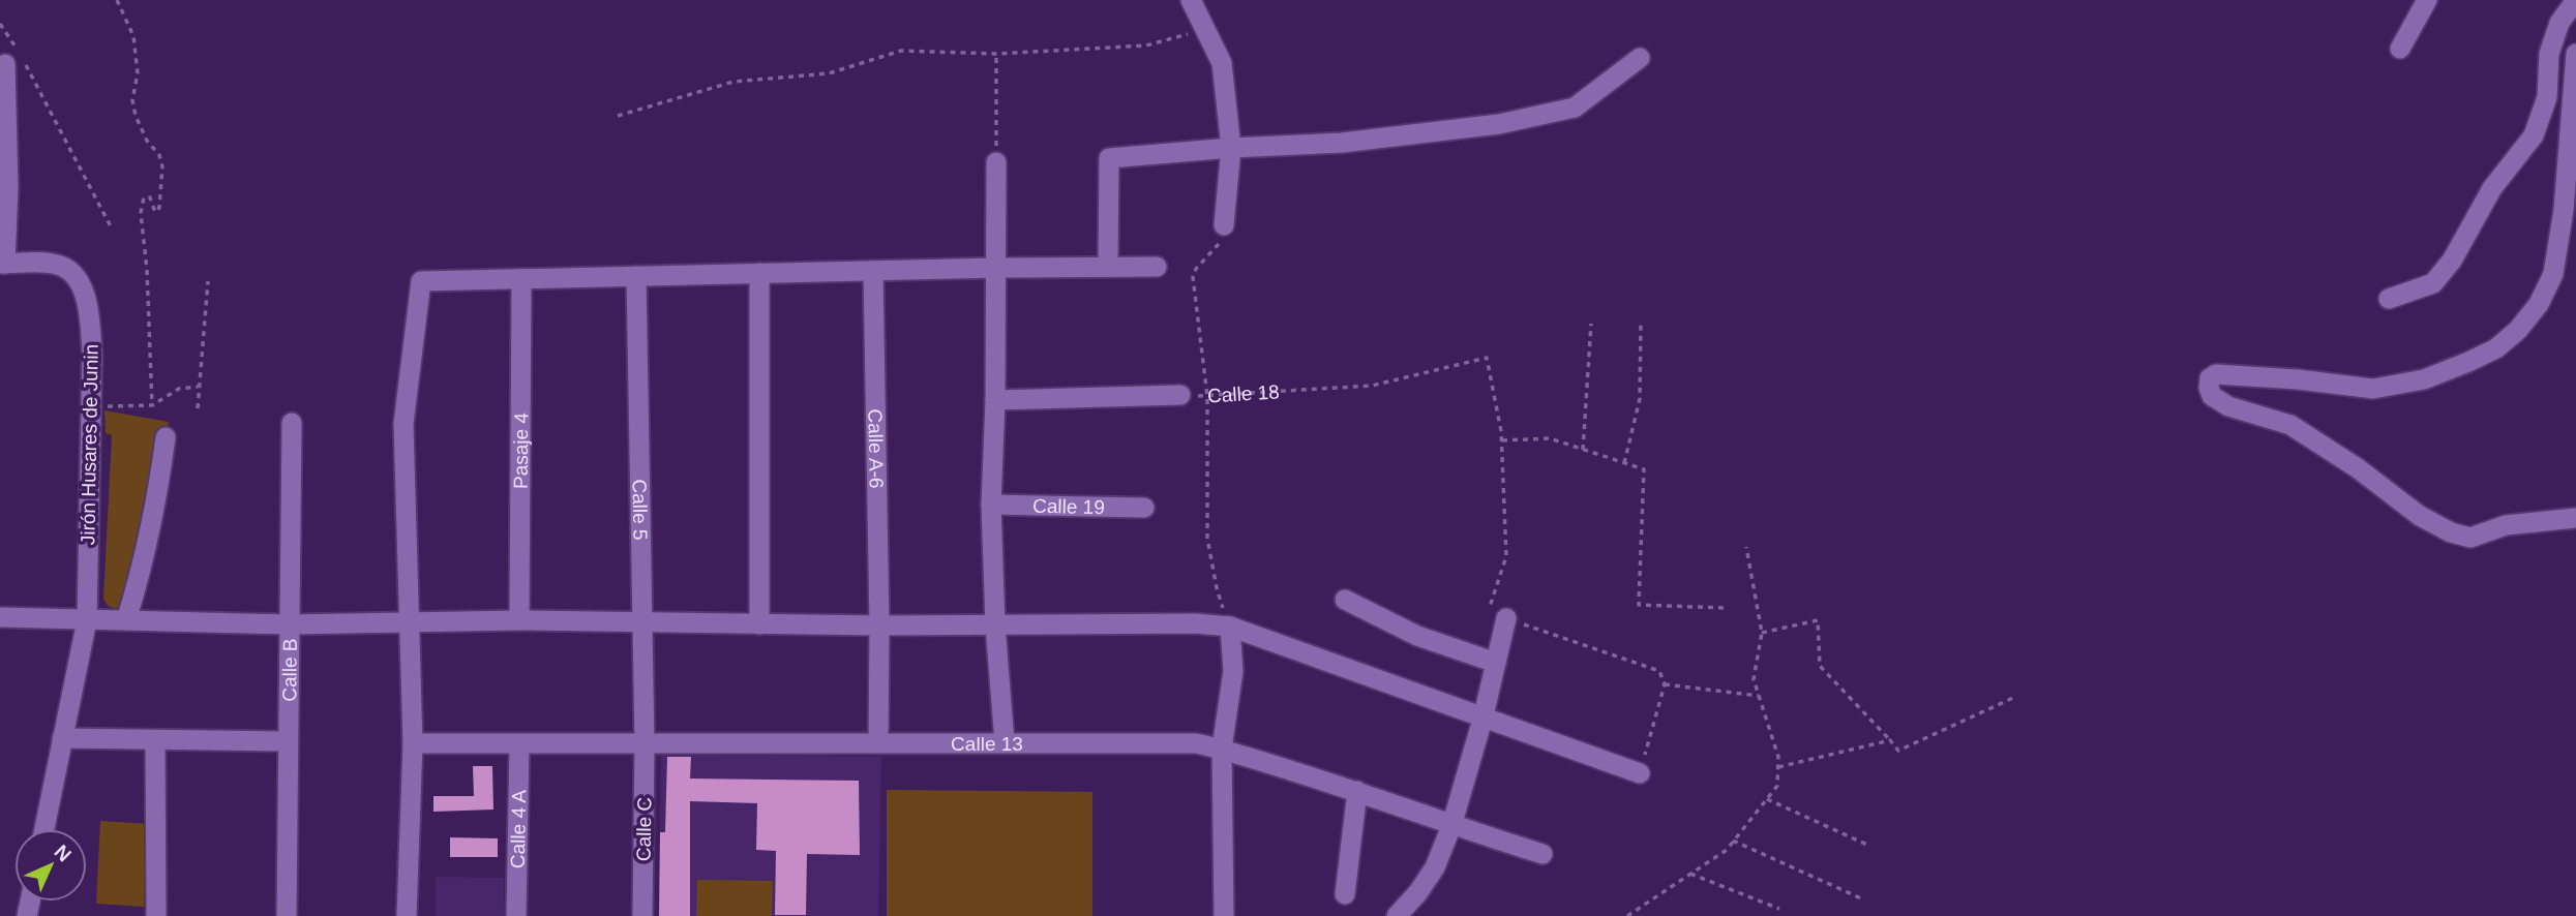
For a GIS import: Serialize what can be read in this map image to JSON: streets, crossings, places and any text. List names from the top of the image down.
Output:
{
  "streets": {
    "street": [
      "Calle 18",
      "Jirón Husares de Junin",
      "Calle A-6",
      "Pasaje 4",
      "Calle 19",
      "Calle 5",
      "Calle B",
      "Calle 13",
      "Calle 4 A",
      "Calle C"
    ]
  },
  "crossings": [
    ["Calle A-6", "Calle 13"],
    ["Calle 5", "Calle 13"],
    ["Calle 5", "Calle C"],
    ["Calle 13", "Calle 4 A"],
    ["Calle 13", "Calle C"]
  ],
  "north": "top right"
}
